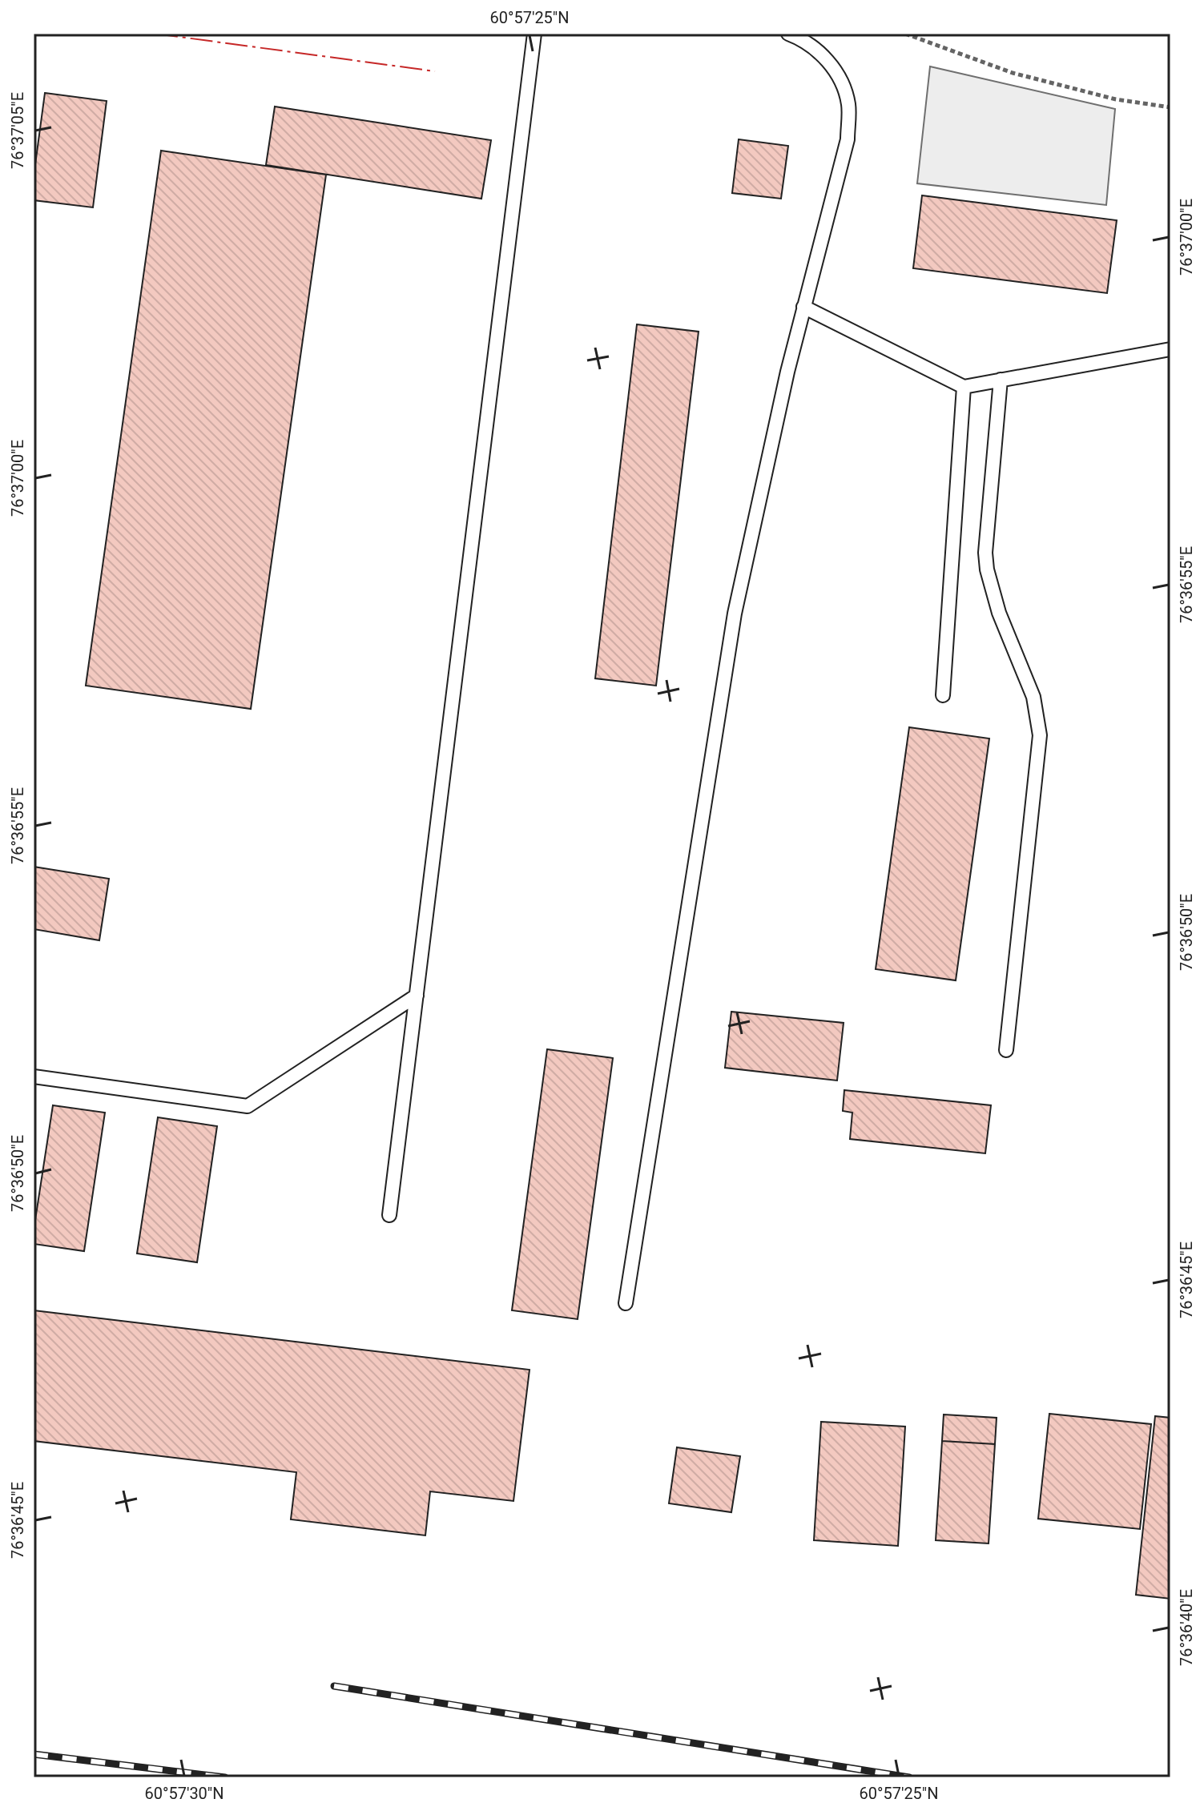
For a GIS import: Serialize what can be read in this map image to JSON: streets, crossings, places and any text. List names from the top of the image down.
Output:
{
  "coordinates": [
    "60°57'25\"N",
    "76°37'05\"E",
    "76°37'00\"E",
    "76°36'55\"E",
    "76°36'50\"E",
    "76°36'45\"E",
    "76°36'40\"E",
    "60°57'30\"N"
  ]
}
